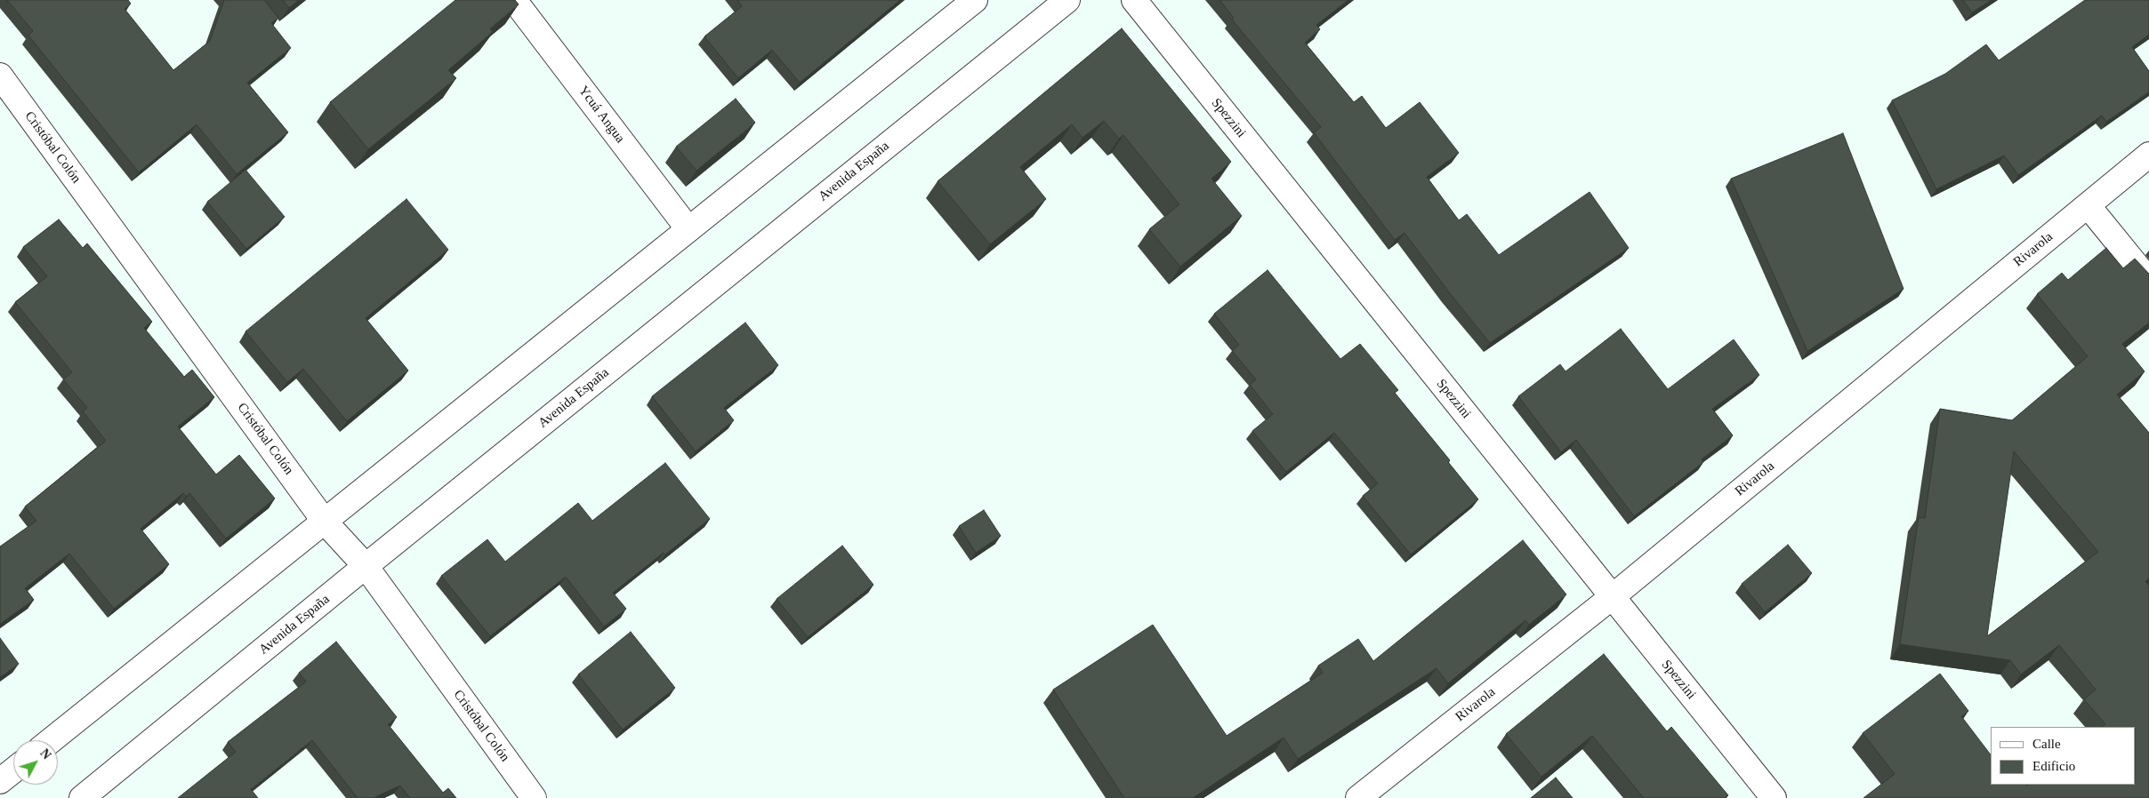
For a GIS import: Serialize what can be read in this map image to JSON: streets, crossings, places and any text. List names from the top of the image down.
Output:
{
  "streets": {
    "street": [
      "Ycuá Angua",
      "Spezzini",
      "Cristóbal Colón",
      "Avenida España",
      "Rivarola"
    ]
  },
  "crossings": [
    ["Spezzini", "Rivarola"],
    ["Cristóbal Colón", "Avenida España"]
  ],
  "legend": ["Calle", "Edificio"],
  "north": "top right"
}
